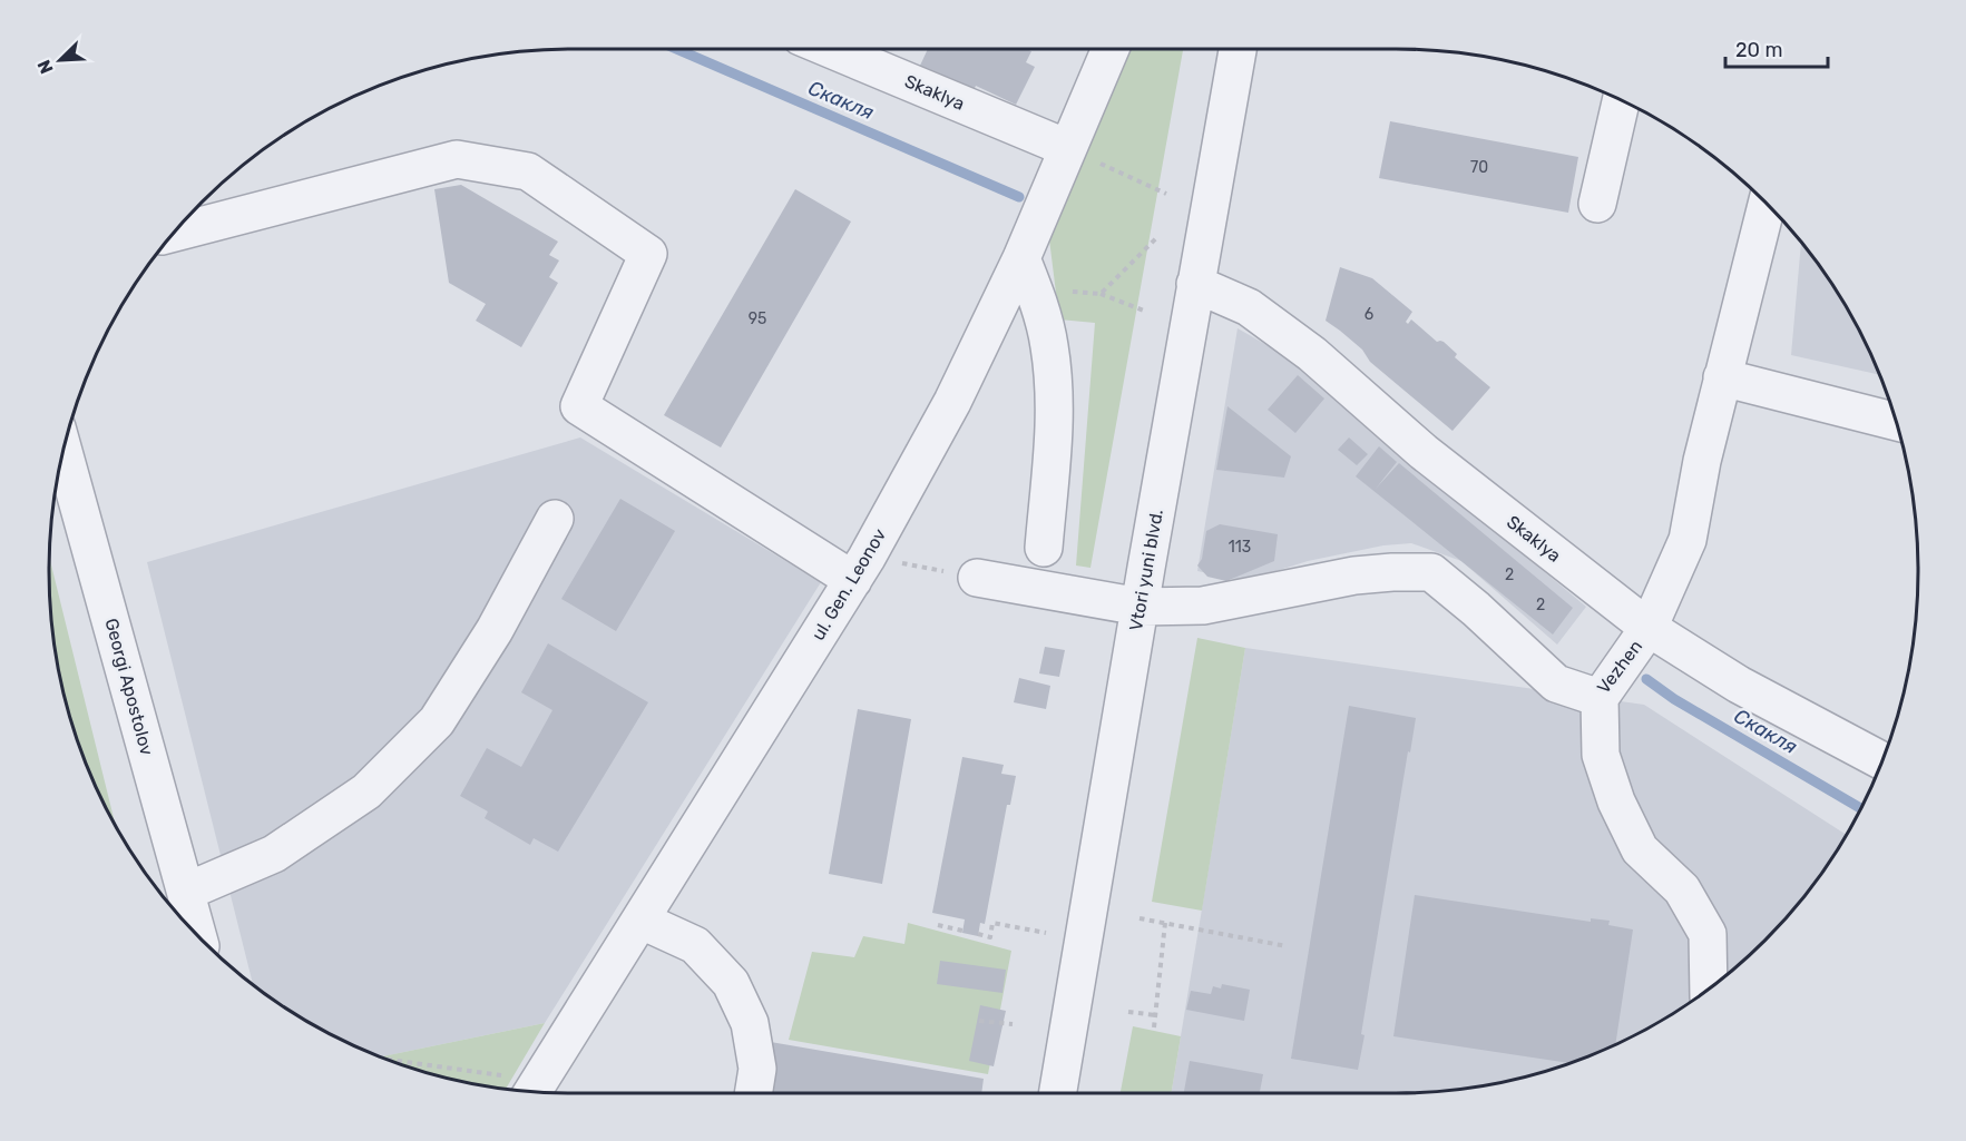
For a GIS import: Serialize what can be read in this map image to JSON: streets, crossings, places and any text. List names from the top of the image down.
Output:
{
  "streets": {
    "street": [
      "Skaklya",
      "Vtori yuni blvd.",
      "ul. Gen. Leonov",
      "Vezhen",
      "Georgi Apostolov"
    ]
  },
  "crossings": [
    ["Skaklya", "Vtori yuni blvd."],
    ["Skaklya", "ul. Gen. Leonov"],
    ["Skaklya", "Vezhen"],
    ["Vtori yuni blvd.", "Vezhen"]
  ],
  "water": ["Скакля"],
  "house_numbers": [
    "70",
    "6",
    "95",
    "113",
    "2",
    "2"
  ],
  "scale_bar": "20 m",
  "north": "bottom left"
}
